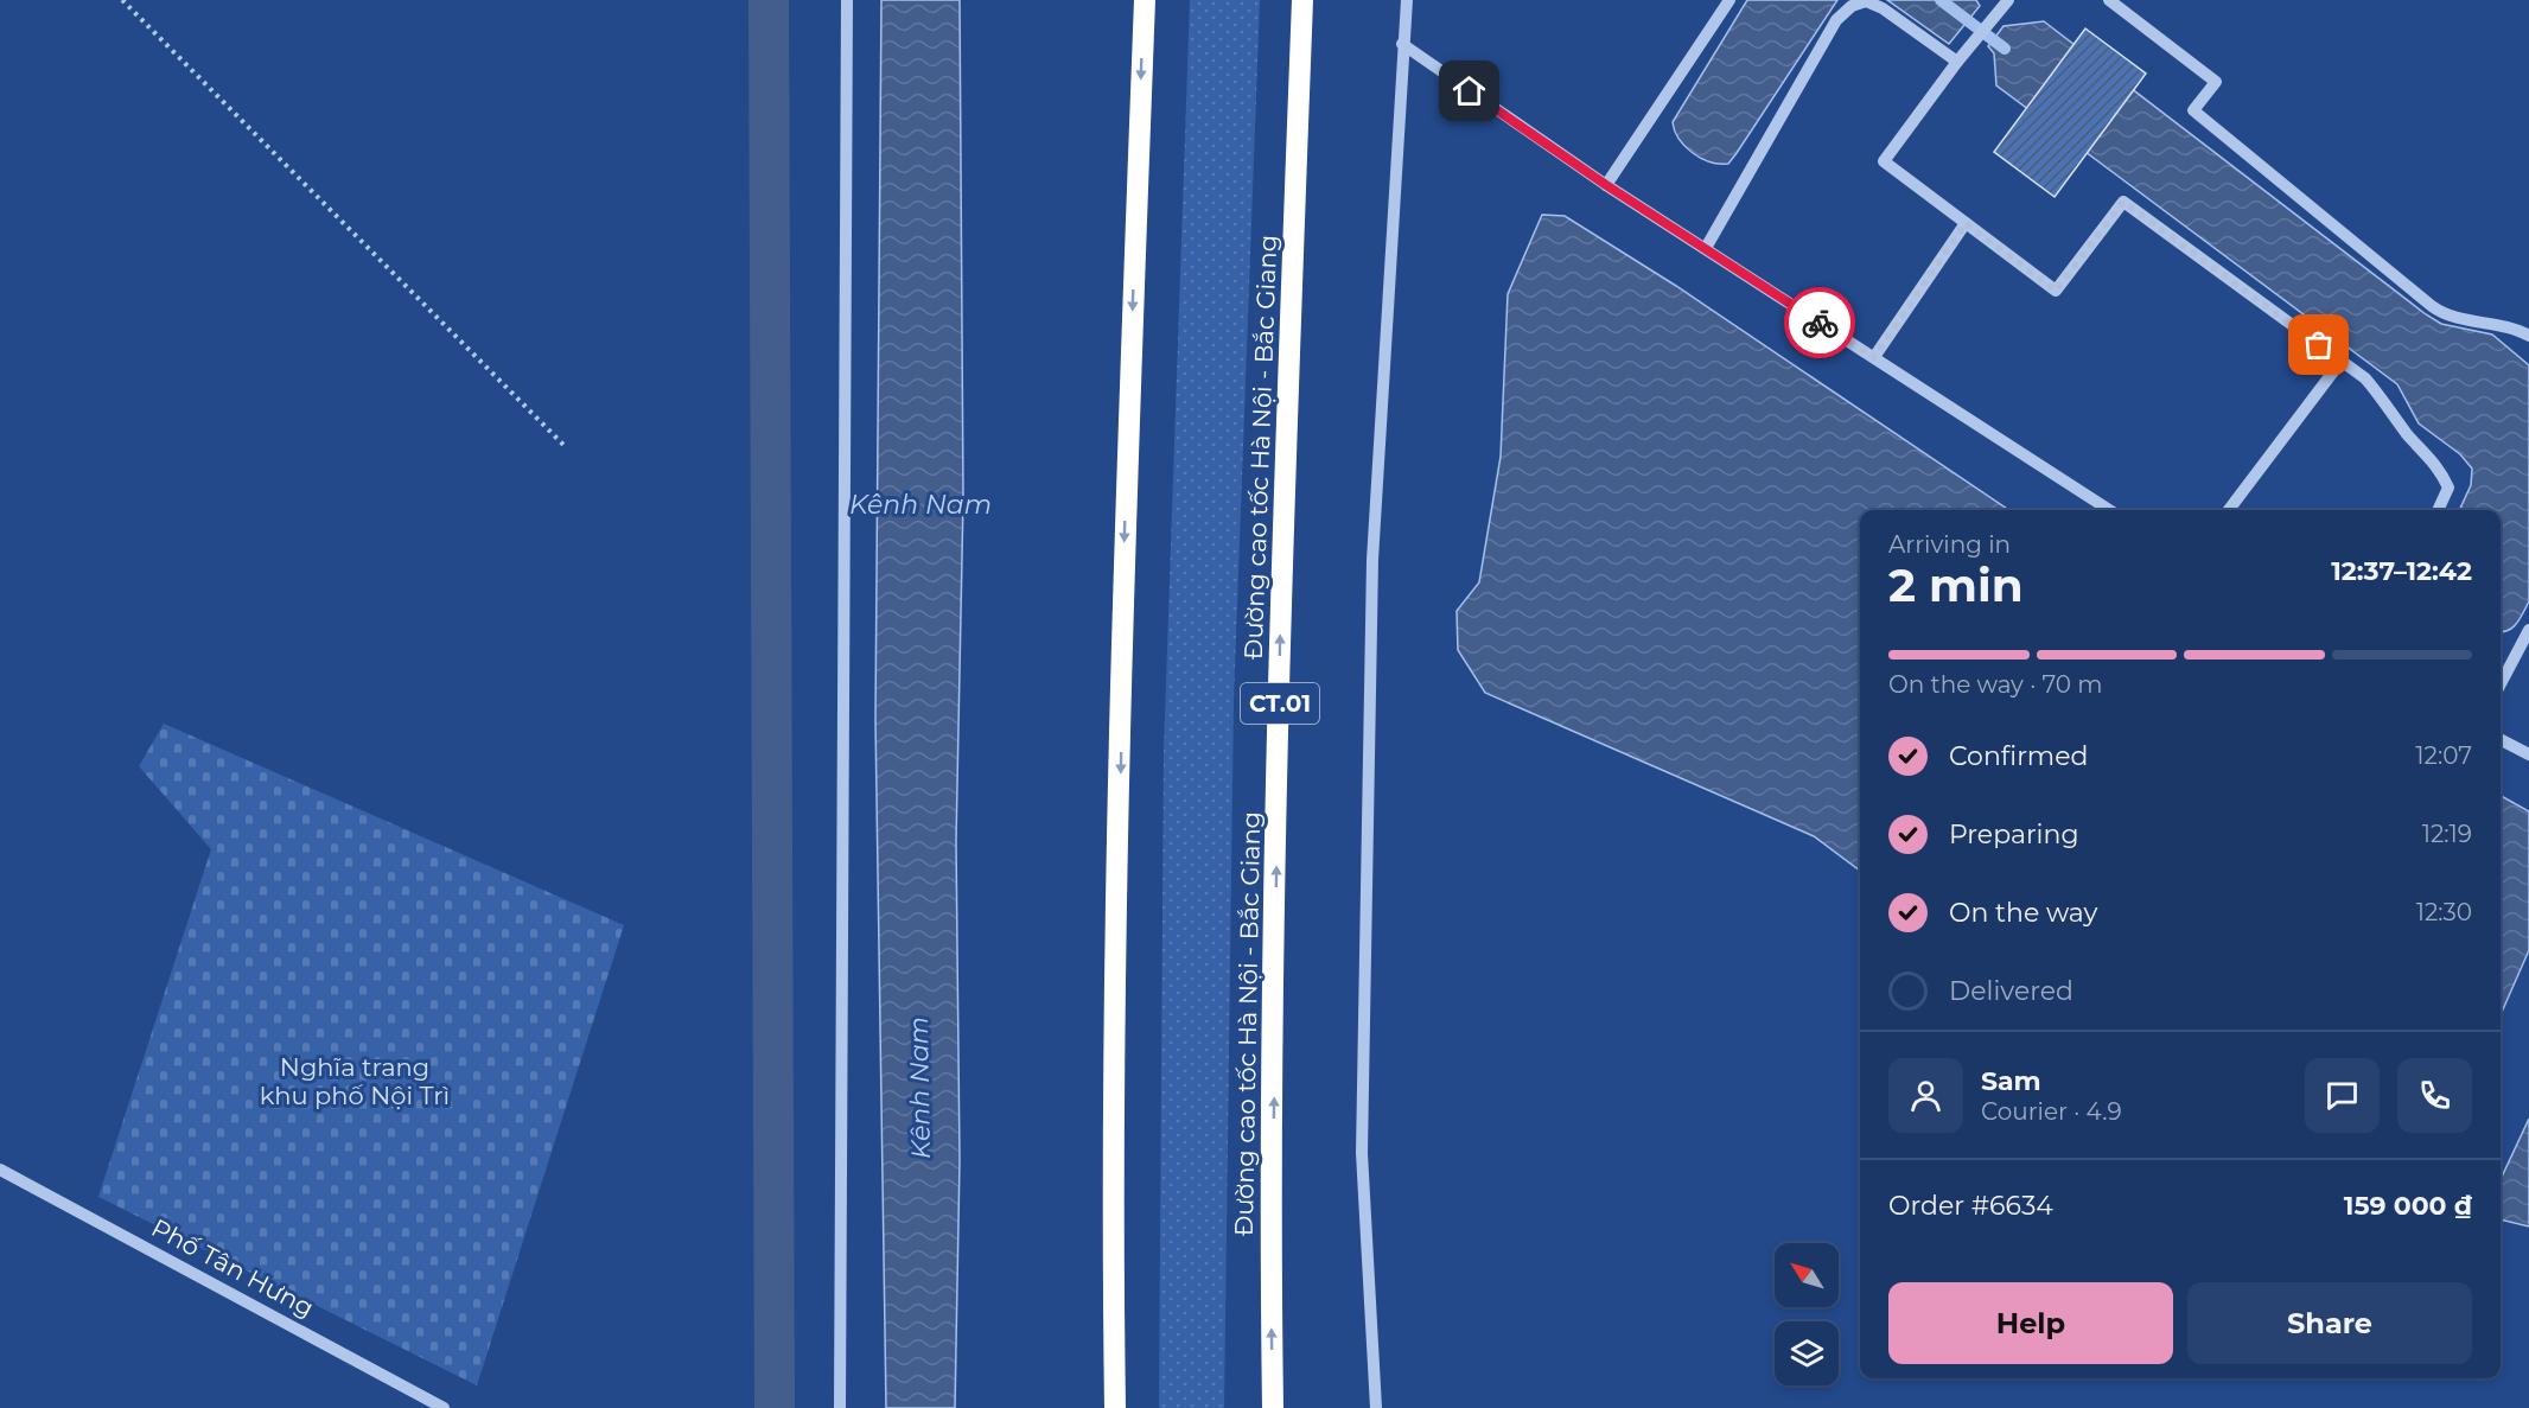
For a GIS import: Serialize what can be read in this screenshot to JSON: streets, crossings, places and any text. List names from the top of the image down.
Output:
{
  "streets": {
    "highway": ["Đường cao tốc Hà Nội - Bắc Giang", "CT.01"],
    "street": ["Phố Tân Hưng"]
  },
  "water": ["Kênh Nam"],
  "parks": ["Nghĩa trang khu phố Nội Trì"],
  "north": "top left",
  "page": {
    "heading": ["2 min", "Arriving in", "12:37–12:42"],
    "panel": [
      "Sam",
      "Courier · 4.9",
      "Order #6634",
      "159 000 ₫"
    ],
    "bar": "On the way · 70 m",
    "list": [
      ["Confirmed", "12:07"],
      ["Preparing", "12:19"],
      ["On the way", "12:30"],
      "Delivered"
    ],
    "buttons": ["Help", "Share"]
  }
}
